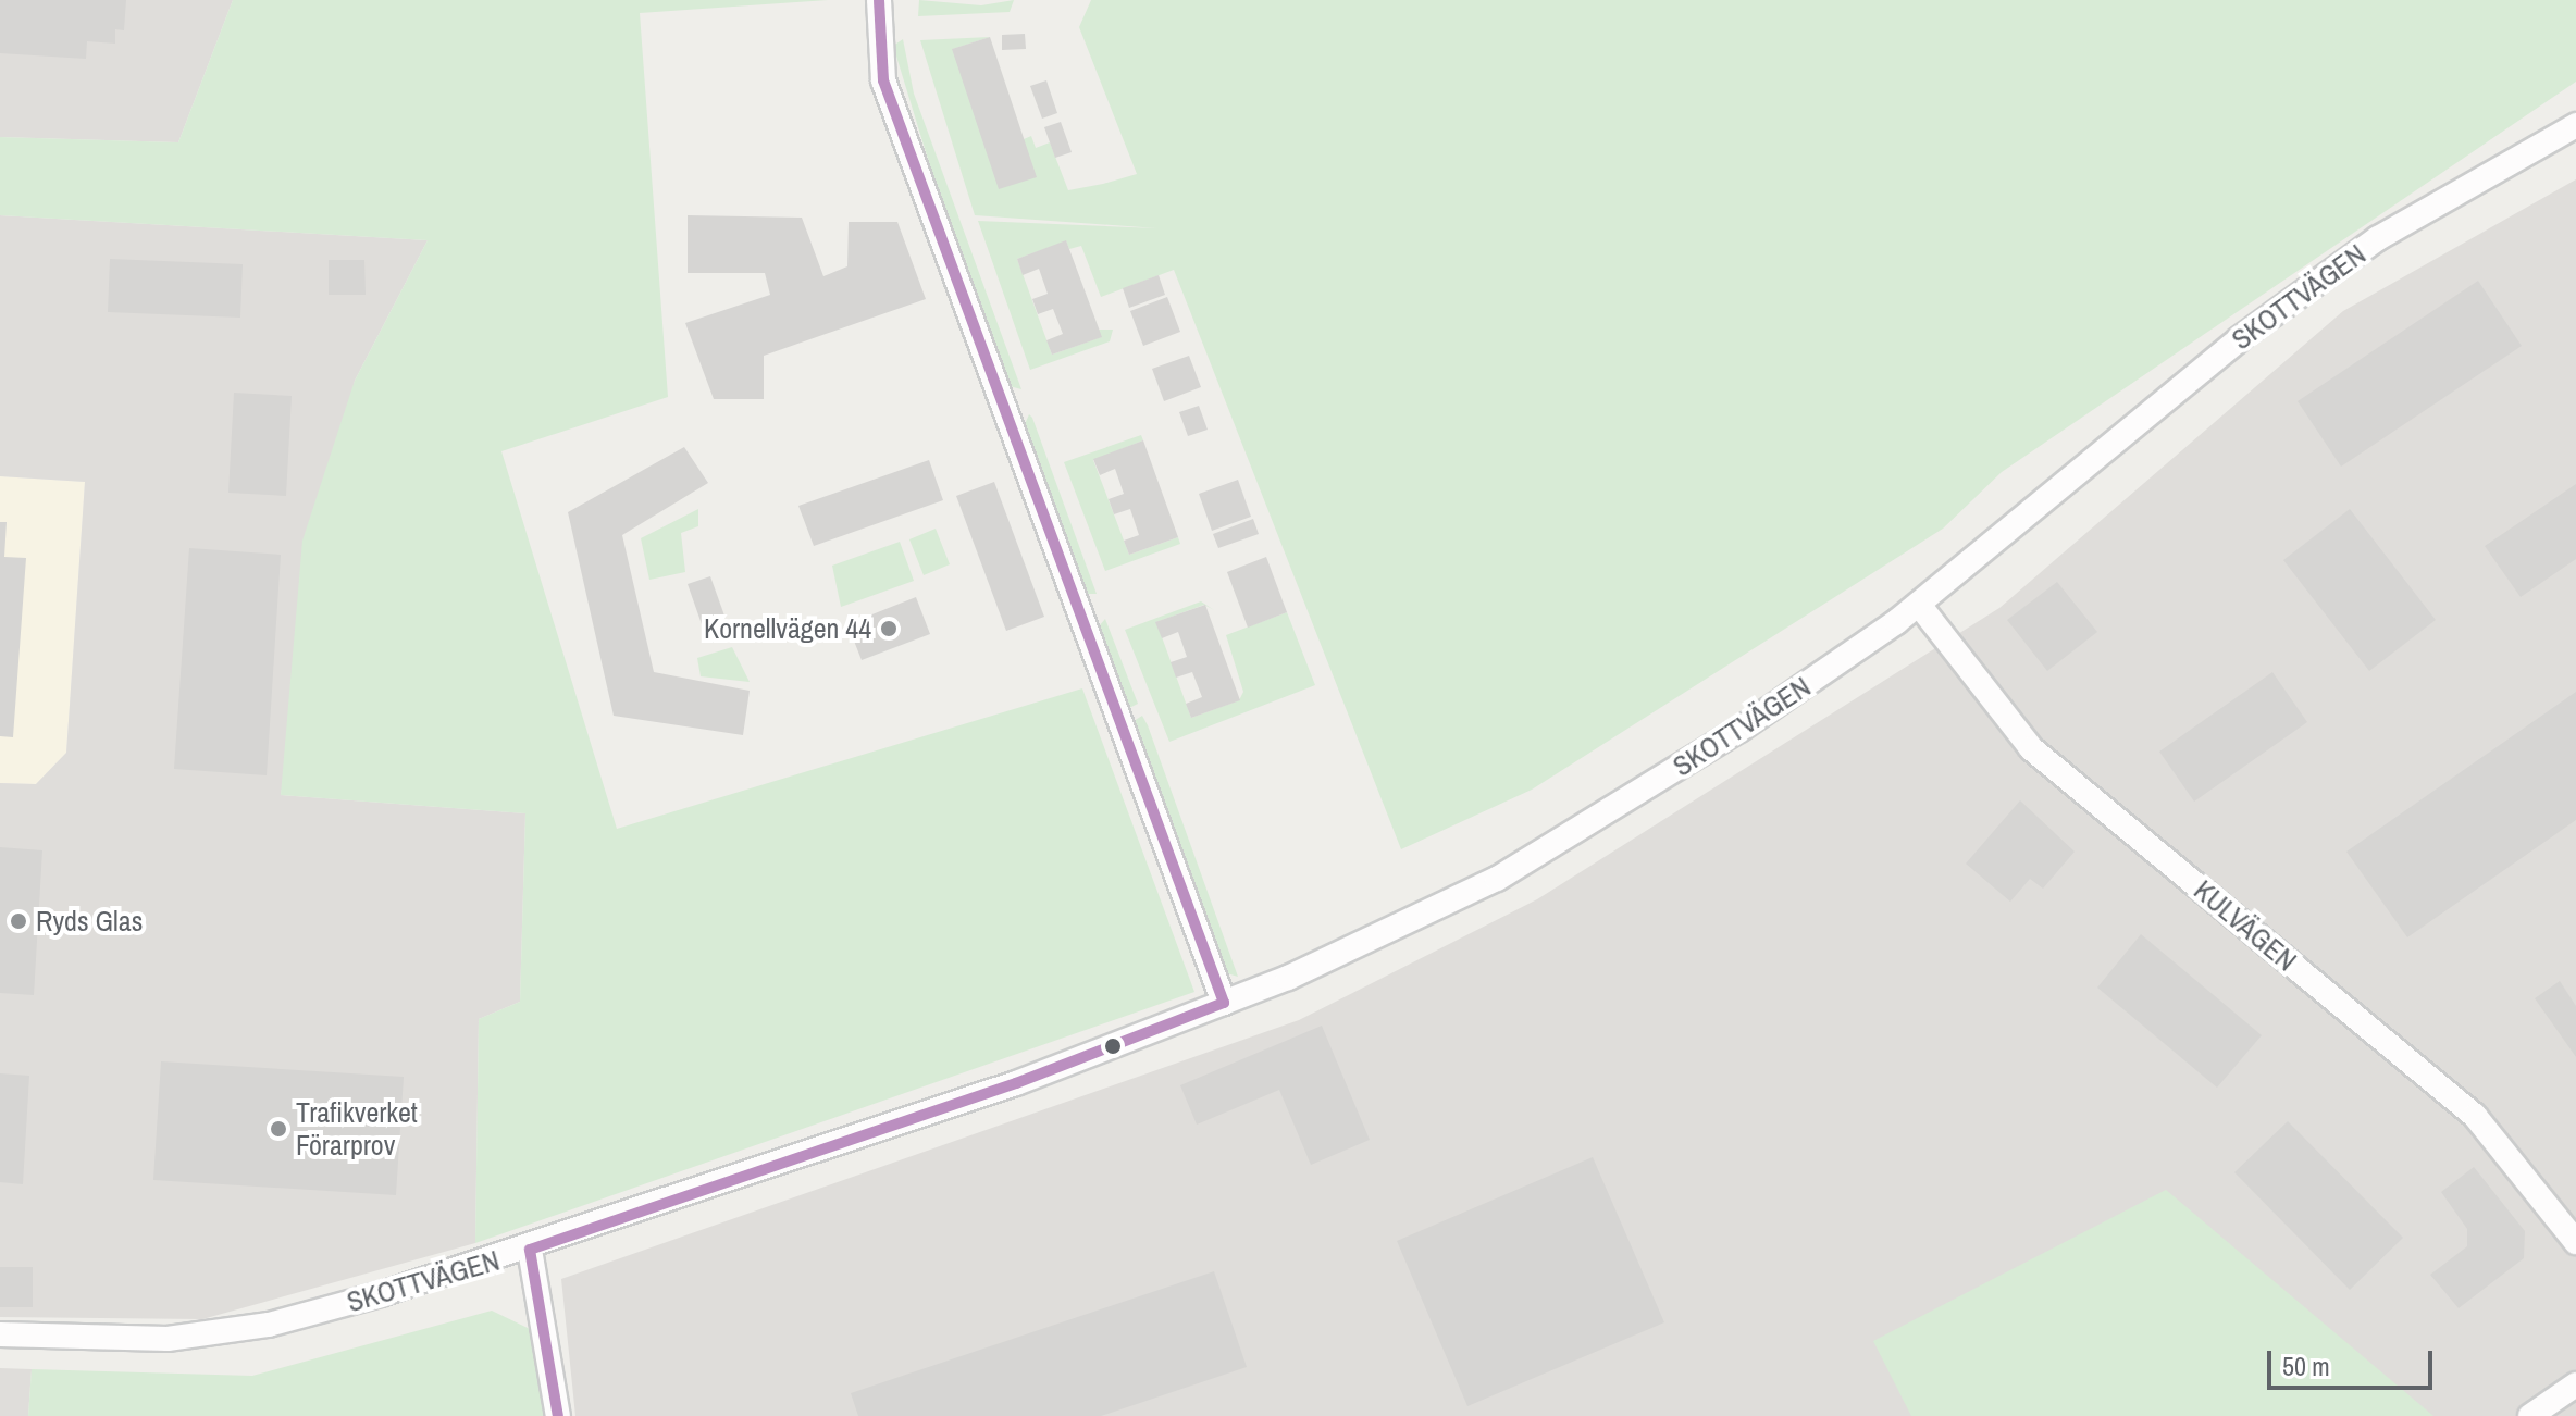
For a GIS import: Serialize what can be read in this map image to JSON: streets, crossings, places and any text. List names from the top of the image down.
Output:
{
  "streets": {
    "street": ["SKOTTVÄGEN", "KULVÄGEN"]
  },
  "crossings": [
    ["SKOTTVÄGEN", "KULVÄGEN"]
  ],
  "places": ["Kornellvägen 44", "Ryds Glas", "Trafikverket Förarprov"],
  "scale_bar": "50 m"
}
